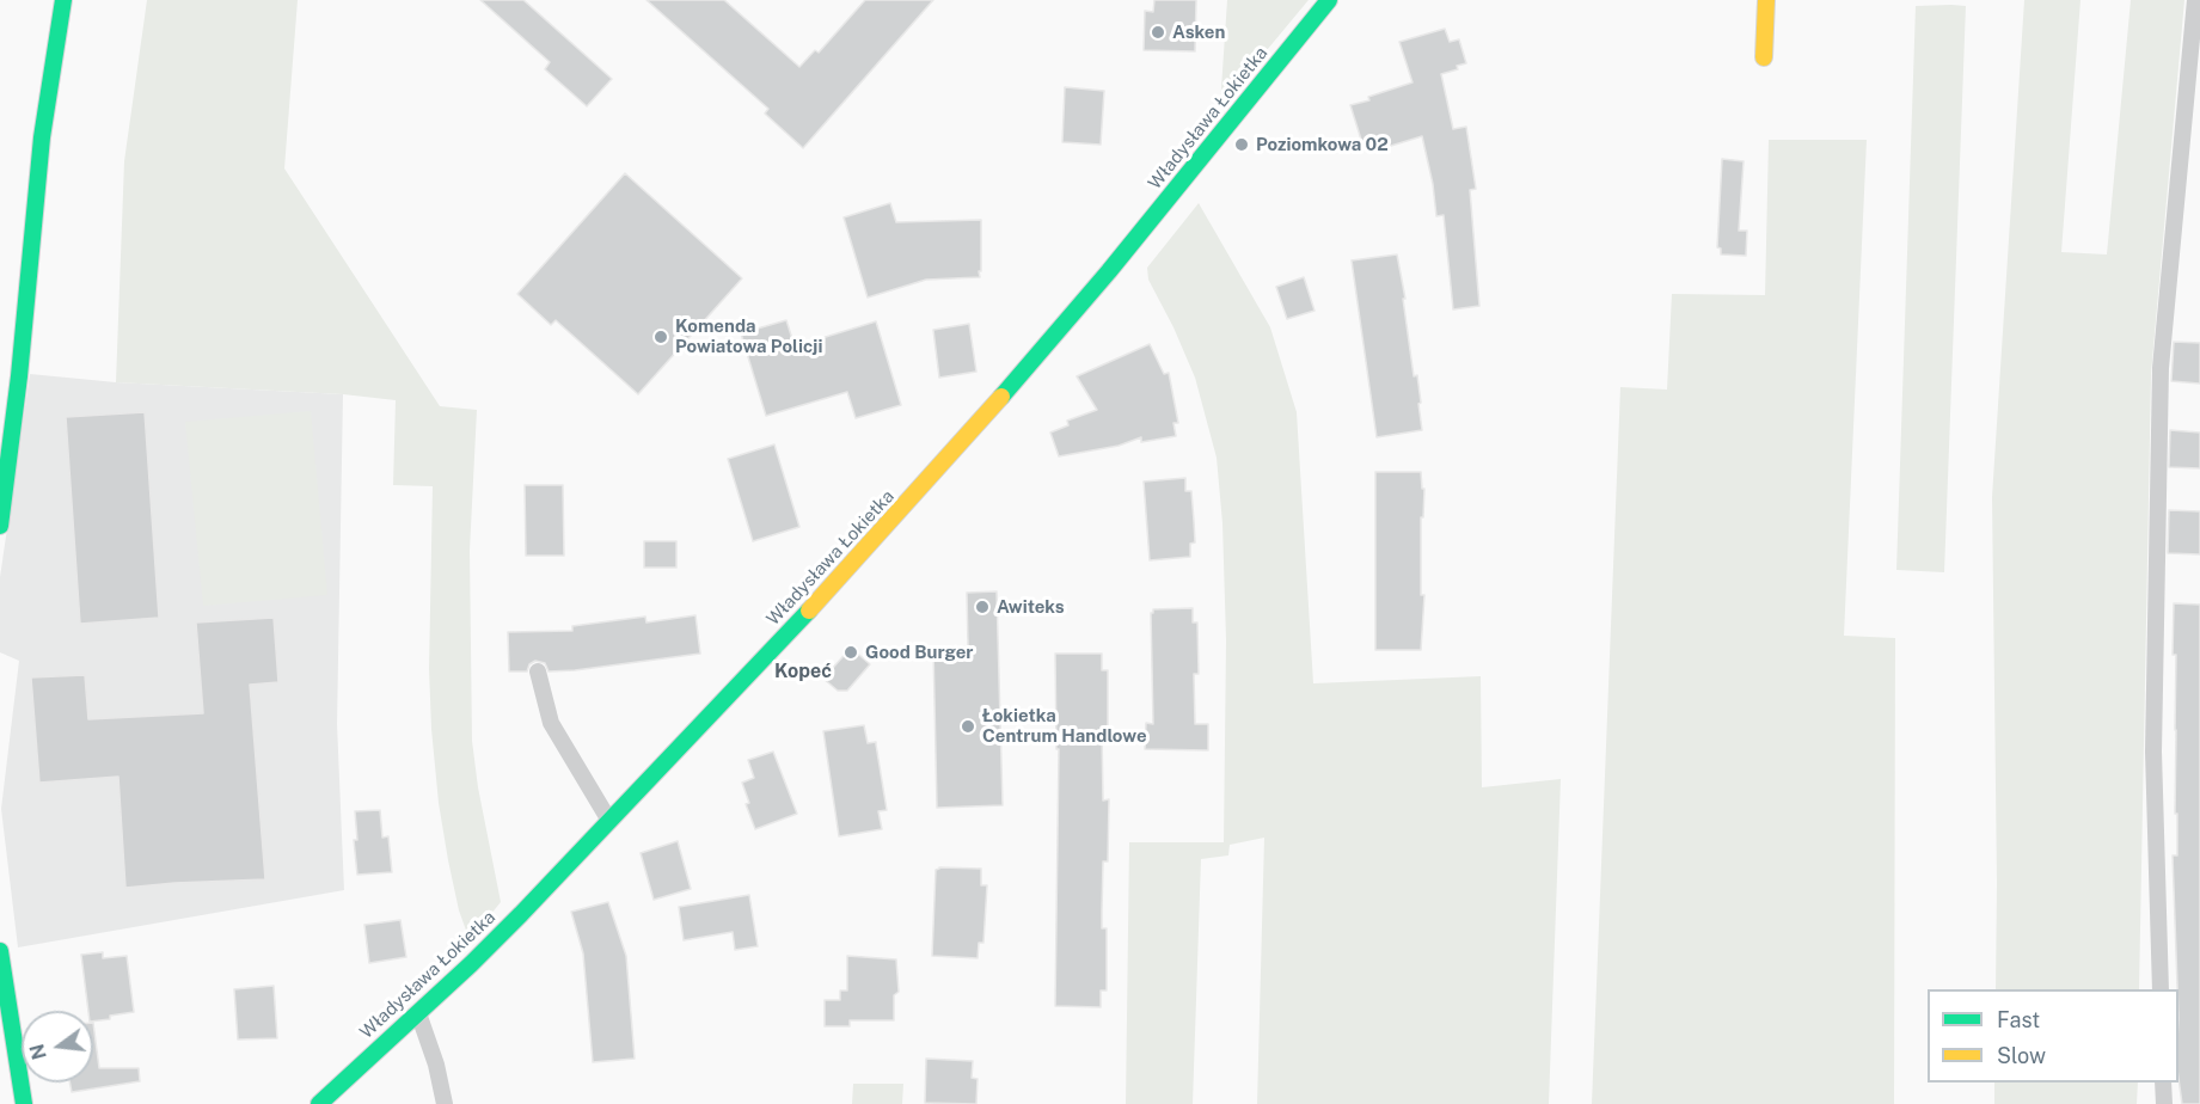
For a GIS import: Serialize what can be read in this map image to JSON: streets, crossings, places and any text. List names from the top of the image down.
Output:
{
  "streets": {
    "street": ["Władysława Łokietka"]
  },
  "districts": ["Kopeć"],
  "places": [
    "Asken",
    "Poziomkowa 02",
    "Komenda Powiatowa Policji",
    "Awiteks",
    "Good Burger",
    "Łokietka Centrum Handlowe"
  ],
  "legend": ["Fast", "Slow"],
  "north": "left"
}
